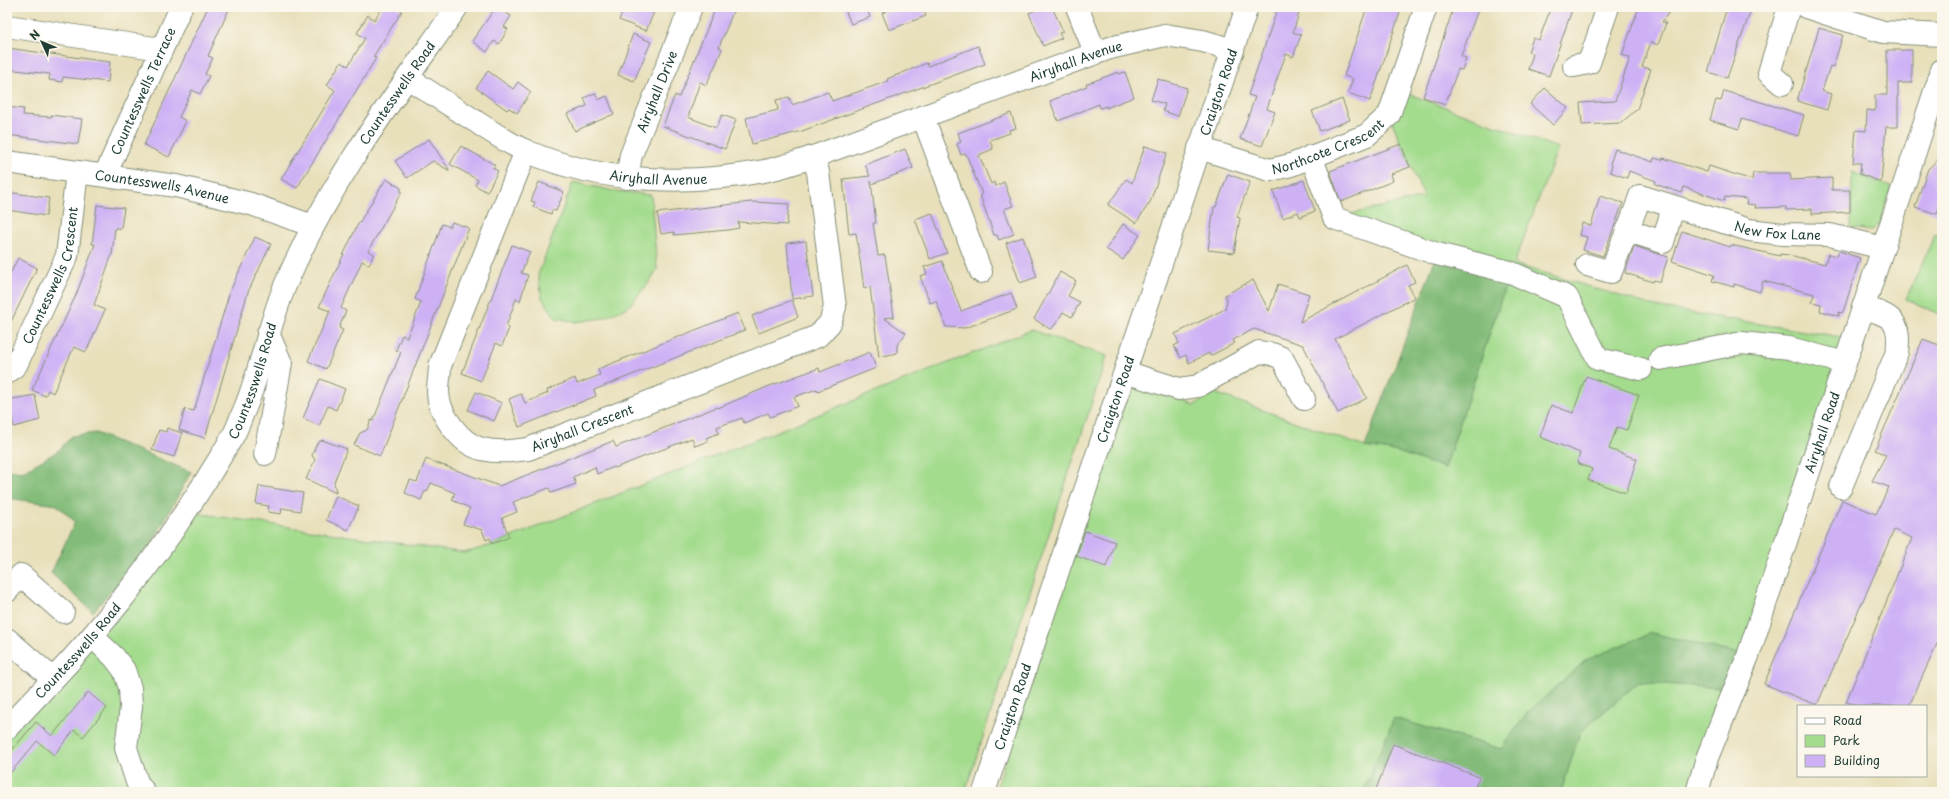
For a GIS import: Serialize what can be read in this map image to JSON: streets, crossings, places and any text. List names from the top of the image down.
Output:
{
  "streets": {
    "street": [
      "Airyhall Avenue",
      "Countesswells Terrace",
      "Airyhall Drive",
      "Craigton Road",
      "Countesswells Road",
      "Northcote Crescent",
      "Countesswells Avenue",
      "New Fox Lane",
      "Countesswells Crescent",
      "Airyhall Crescent",
      "Airyhall Road"
    ]
  },
  "crossings": [
    ["Airyhall Avenue", "Airyhall Drive"],
    ["Airyhall Avenue", "Craigton Road"],
    ["Airyhall Avenue", "Countesswells Road"],
    ["Airyhall Avenue", "Airyhall Crescent"],
    ["Countesswells Terrace", "Countesswells Avenue"],
    ["Craigton Road", "Northcote Crescent"],
    ["Countesswells Road", "Countesswells Avenue"],
    ["Countesswells Avenue", "Countesswells Crescent"],
    ["New Fox Lane", "Airyhall Road"]
  ],
  "legend": ["Road", "Park", "Building"],
  "north": "top left"
}
